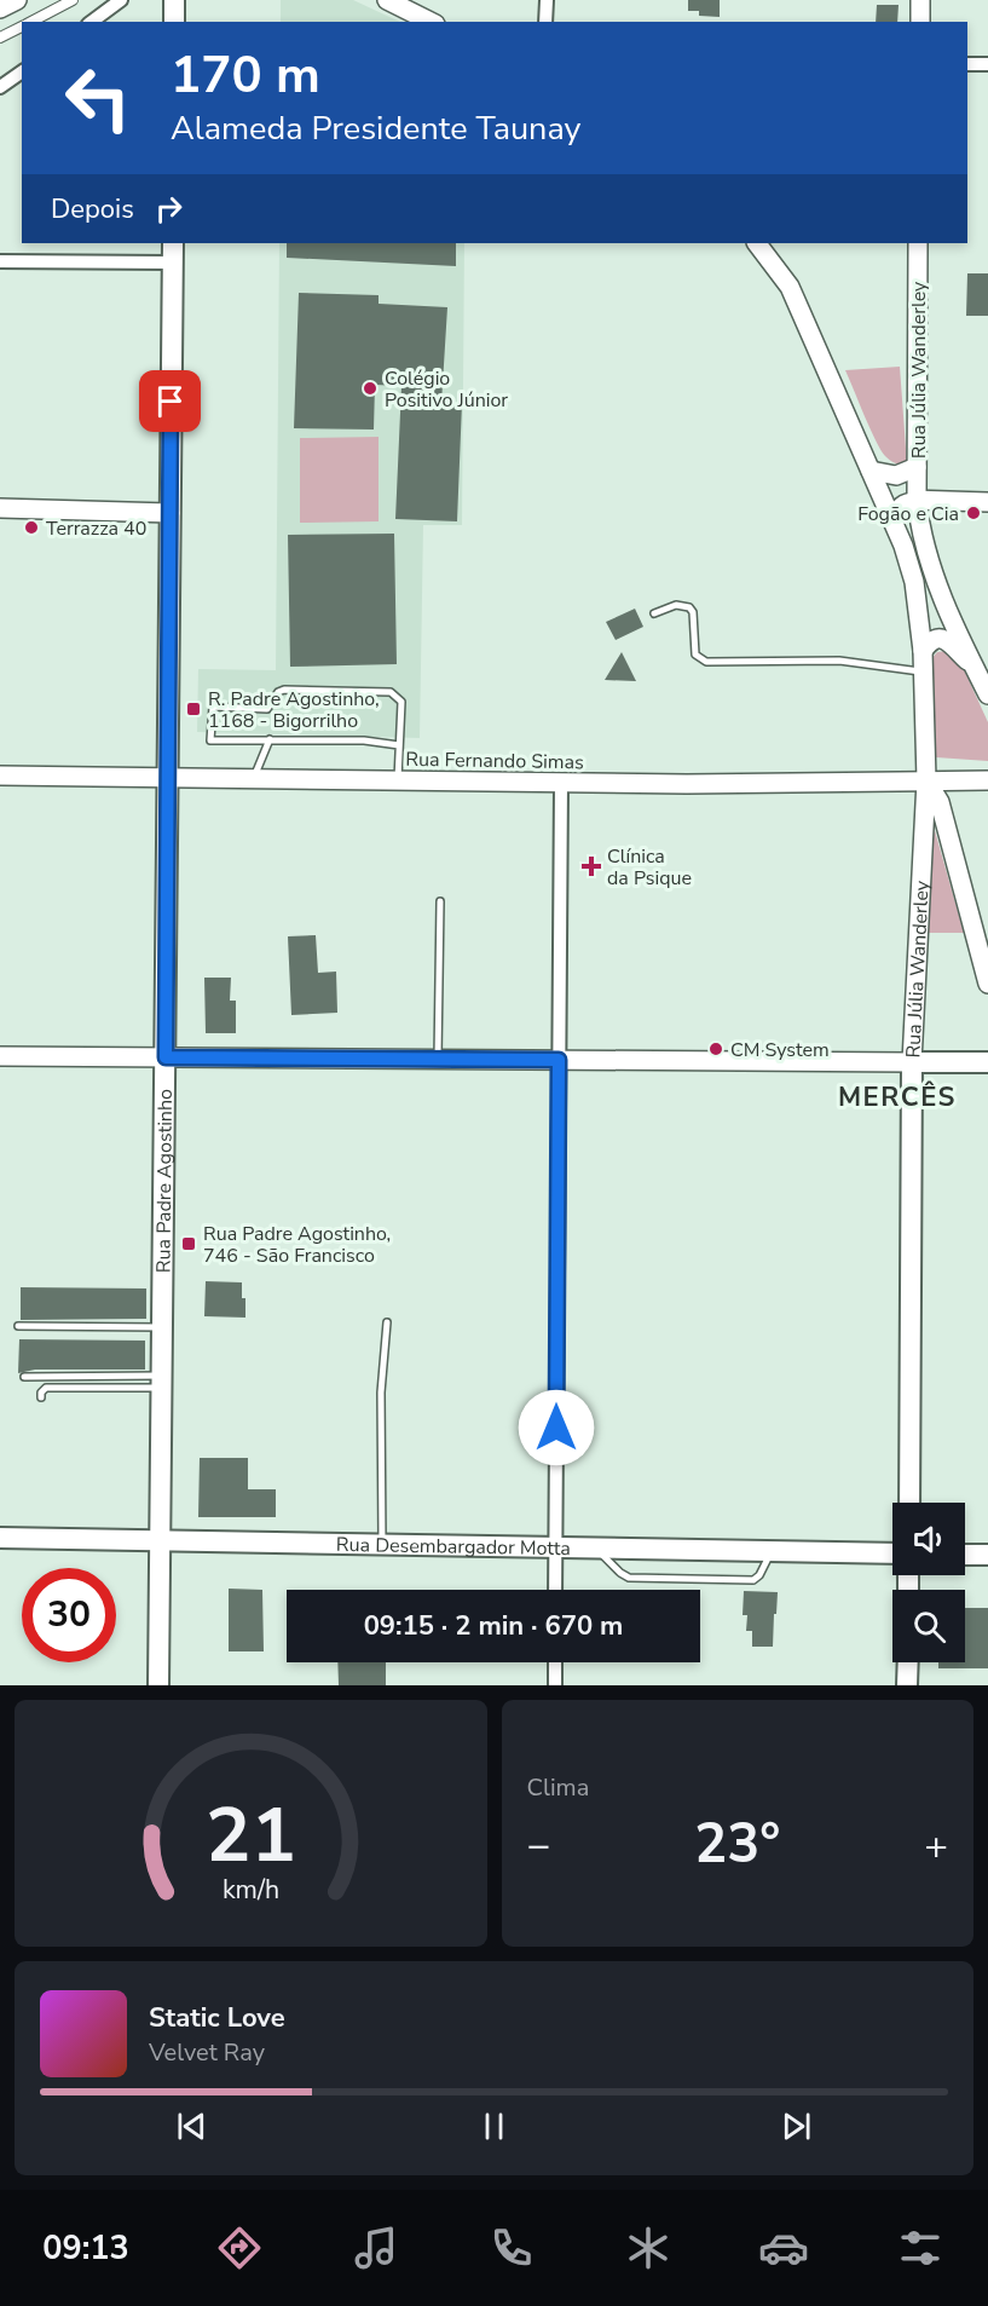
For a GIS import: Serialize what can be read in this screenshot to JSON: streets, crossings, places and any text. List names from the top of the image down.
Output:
{
  "streets": {
    "main road": [
      "Rua Júlia Wanderley",
      "Rua Fernando Simas",
      "Rua Padre Agostinho",
      "Rua Desembargador Motta"
    ]
  },
  "crossings": [
    ["Rua Júlia Wanderley", "Rua Fernando Simas"],
    ["Rua Fernando Simas", "Rua Padre Agostinho"],
    ["Rua Padre Agostinho", "Rua Desembargador Motta"]
  ],
  "districts": ["MERCÊS"],
  "places": {
    "other": [
      "Colégio Positivo Júnior",
      "Fogão e Cia",
      "Terrazza 40",
      "CM System"
    ],
    "transit": ["R. Padre Agostinho, 1168 - Bigorrilho", "Rua Padre Agostinho, 746 - São Francisco"],
    "health": ["Clínica da Psique"]
  },
  "page": {
    "turn": ["170 m", "Alameda Presidente Taunay"],
    "then": "Depois",
    "limit": "30",
    "trip": "09:15 · 2 min · 670 m",
    "tile": "Clima",
    "heat": ["−", "23°", "+"],
    "song": ["Static Love", "Velvet Ray"],
    "tabs": "09:13",
    "gauge": ["21", "km/h"]
  }
}
